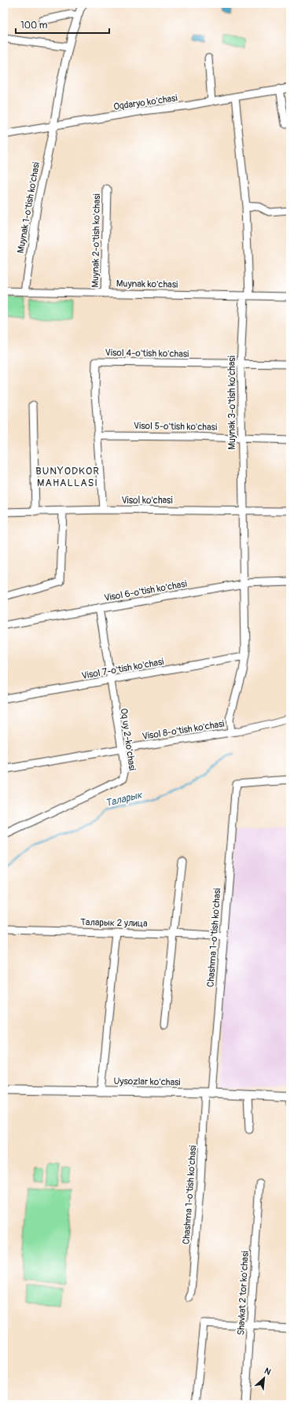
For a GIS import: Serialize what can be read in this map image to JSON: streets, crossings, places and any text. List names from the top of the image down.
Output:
{
  "streets": {
    "main road": ["Uysozlar ko'chasi"],
    "street": [
      "Oqdaryo ko'chasi",
      "Muynak 1-o'tish ko'chasi",
      "Muynak 2-o'tish ko'chasi",
      "Muynak ko'chasi",
      "Visol 4-o'tish ko'chasi",
      "Muynak 3-o'tish ko'chasi",
      "Visol 5-o'tish ko'chasi",
      "Visol ko'chasi",
      "Visol 6-o'tish ko'chasi",
      "Visol 7-o'tish ko'chasi",
      "Visol 8-o'tish ko'chasi",
      "Oq uy 2-ko'chasi",
      "Таларык 2 улица",
      "Chashma 1-o'tish ko'chasi",
      "Shavkat 2 tor ko'chasi"
    ]
  },
  "crossings": [
    ["Oqdaryo ko'chasi", "Muynak 1-o'tish ko'chasi"],
    ["Oqdaryo ko'chasi", "Muynak 3-o'tish ko'chasi"],
    ["Muynak 1-o'tish ko'chasi", "Muynak ko'chasi"],
    ["Muynak 2-o'tish ko'chasi", "Muynak ko'chasi"],
    ["Muynak ko'chasi", "Muynak 3-o'tish ko'chasi"],
    ["Visol 4-o'tish ko'chasi", "Muynak 3-o'tish ko'chasi"],
    ["Visol 4-o'tish ko'chasi", "Visol 5-o'tish ko'chasi"],
    ["Visol 4-o'tish ko'chasi", "Visol ko'chasi"],
    ["Muynak 3-o'tish ko'chasi", "Visol 5-o'tish ko'chasi"],
    ["Muynak 3-o'tish ko'chasi", "Visol ko'chasi"],
    ["Muynak 3-o'tish ko'chasi", "Visol 6-o'tish ko'chasi"],
    ["Muynak 3-o'tish ko'chasi", "Visol 7-o'tish ko'chasi"],
    ["Muynak 3-o'tish ko'chasi", "Visol 8-o'tish ko'chasi"],
    ["Visol 6-o'tish ko'chasi", "Oq uy 2-ko'chasi"],
    ["Visol 7-o'tish ko'chasi", "Oq uy 2-ko'chasi"],
    ["Visol 8-o'tish ko'chasi", "Oq uy 2-ko'chasi"],
    ["Таларык 2 улица", "Chashma 1-o'tish ko'chasi"],
    ["Chashma 1-o'tish ko'chasi", "Uysozlar ko'chasi"]
  ],
  "districts": ["BUNYODKOR MAHALLASI"],
  "water": ["Таларык"],
  "scale_bar": "100 m",
  "north": "top right"
}
